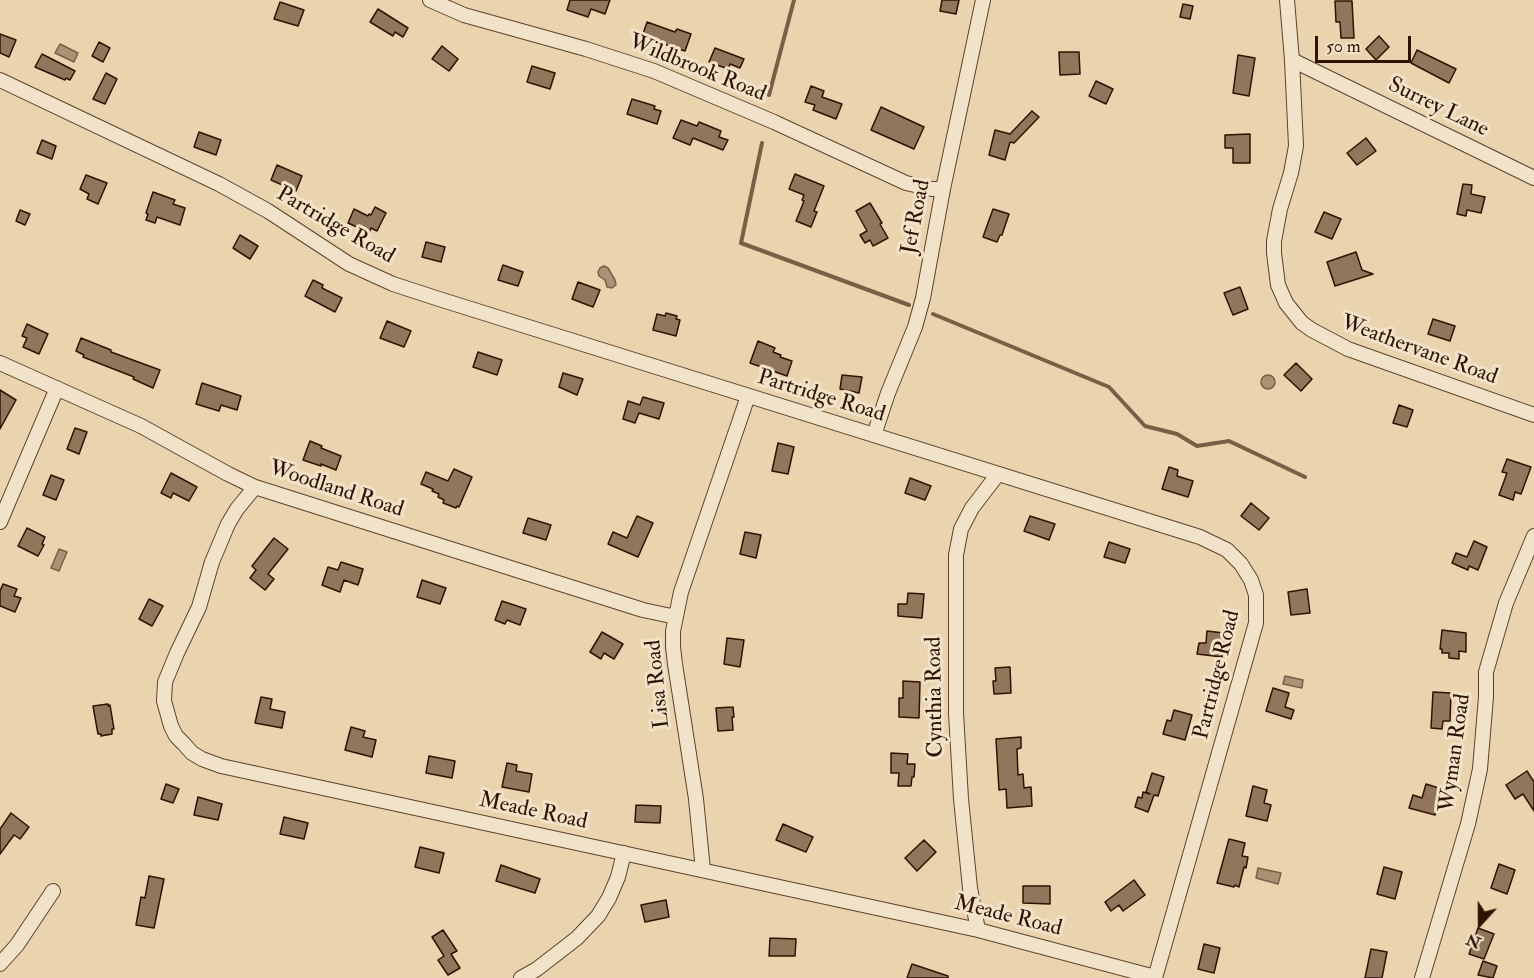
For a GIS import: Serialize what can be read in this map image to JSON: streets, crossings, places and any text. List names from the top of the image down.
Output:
{
  "streets": {
    "street": [
      "Wildbrook Road",
      "Surrey Lane",
      "Jef Road",
      "Partridge Road",
      "Weathervane Road",
      "Woodland Road",
      "Lisa Road",
      "Cynthia Road",
      "Wyman Road",
      "Meade Road"
    ]
  },
  "crossings": [
    ["Wildbrook Road", "Jef Road"],
    ["Surrey Lane", "Weathervane Road"],
    ["Jef Road", "Partridge Road"],
    ["Partridge Road", "Lisa Road"],
    ["Partridge Road", "Cynthia Road"],
    ["Partridge Road", "Meade Road"],
    ["Woodland Road", "Lisa Road"],
    ["Woodland Road", "Meade Road"],
    ["Lisa Road", "Meade Road"],
    ["Cynthia Road", "Meade Road"]
  ],
  "scale_bar": "50 m",
  "north": "bottom"
}
